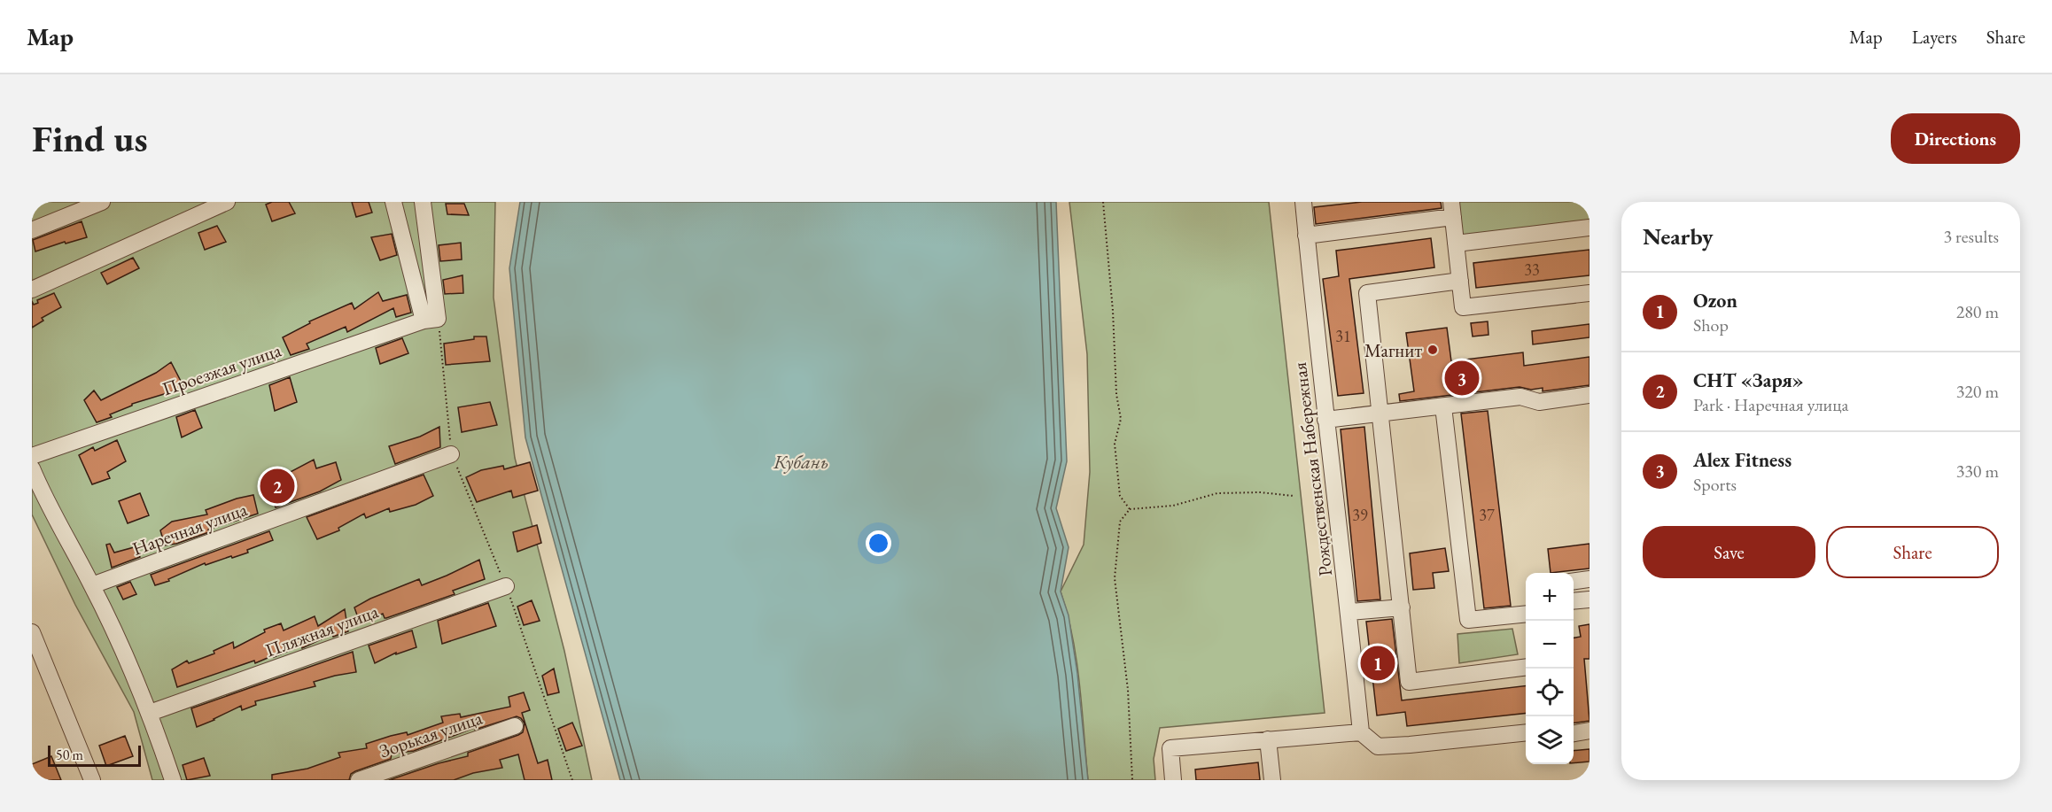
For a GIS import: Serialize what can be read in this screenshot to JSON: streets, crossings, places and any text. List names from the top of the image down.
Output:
{
  "streets": {
    "street": [
      "Проезжая улица",
      "Рождественская Набережная",
      "Наречная улица",
      "Пляжная улица",
      "Зорькая улица"
    ]
  },
  "water": ["Кубань"],
  "places": ["Магнит"],
  "house_numbers": [
    "33",
    "31",
    "39",
    "37"
  ],
  "scale_bar": "50 m",
  "page": {
    "header": "Map",
    "nav": ["Map", "Layers", "Share"],
    "buttons": [
      "Directions",
      ["Save", "Share"]
    ],
    "title": "Find us",
    "heading": ["Nearby", "3 results"],
    "list": [
      {
        "mark": "1",
        "name": "Ozon",
        "note": "Shop",
        "value": "280 m"
      },
      {
        "mark": "2",
        "name": "СНТ «Заря»",
        "note": "Park · Наречная улица",
        "value": "320 m"
      },
      {
        "mark": "3",
        "name": "Alex Fitness",
        "note": "Sports",
        "value": "330 m"
      }
    ],
    "pins": ["3", "2", "1"],
    "map_buttons": ["+", "−"],
    "scale": "50 m"
  }
}
